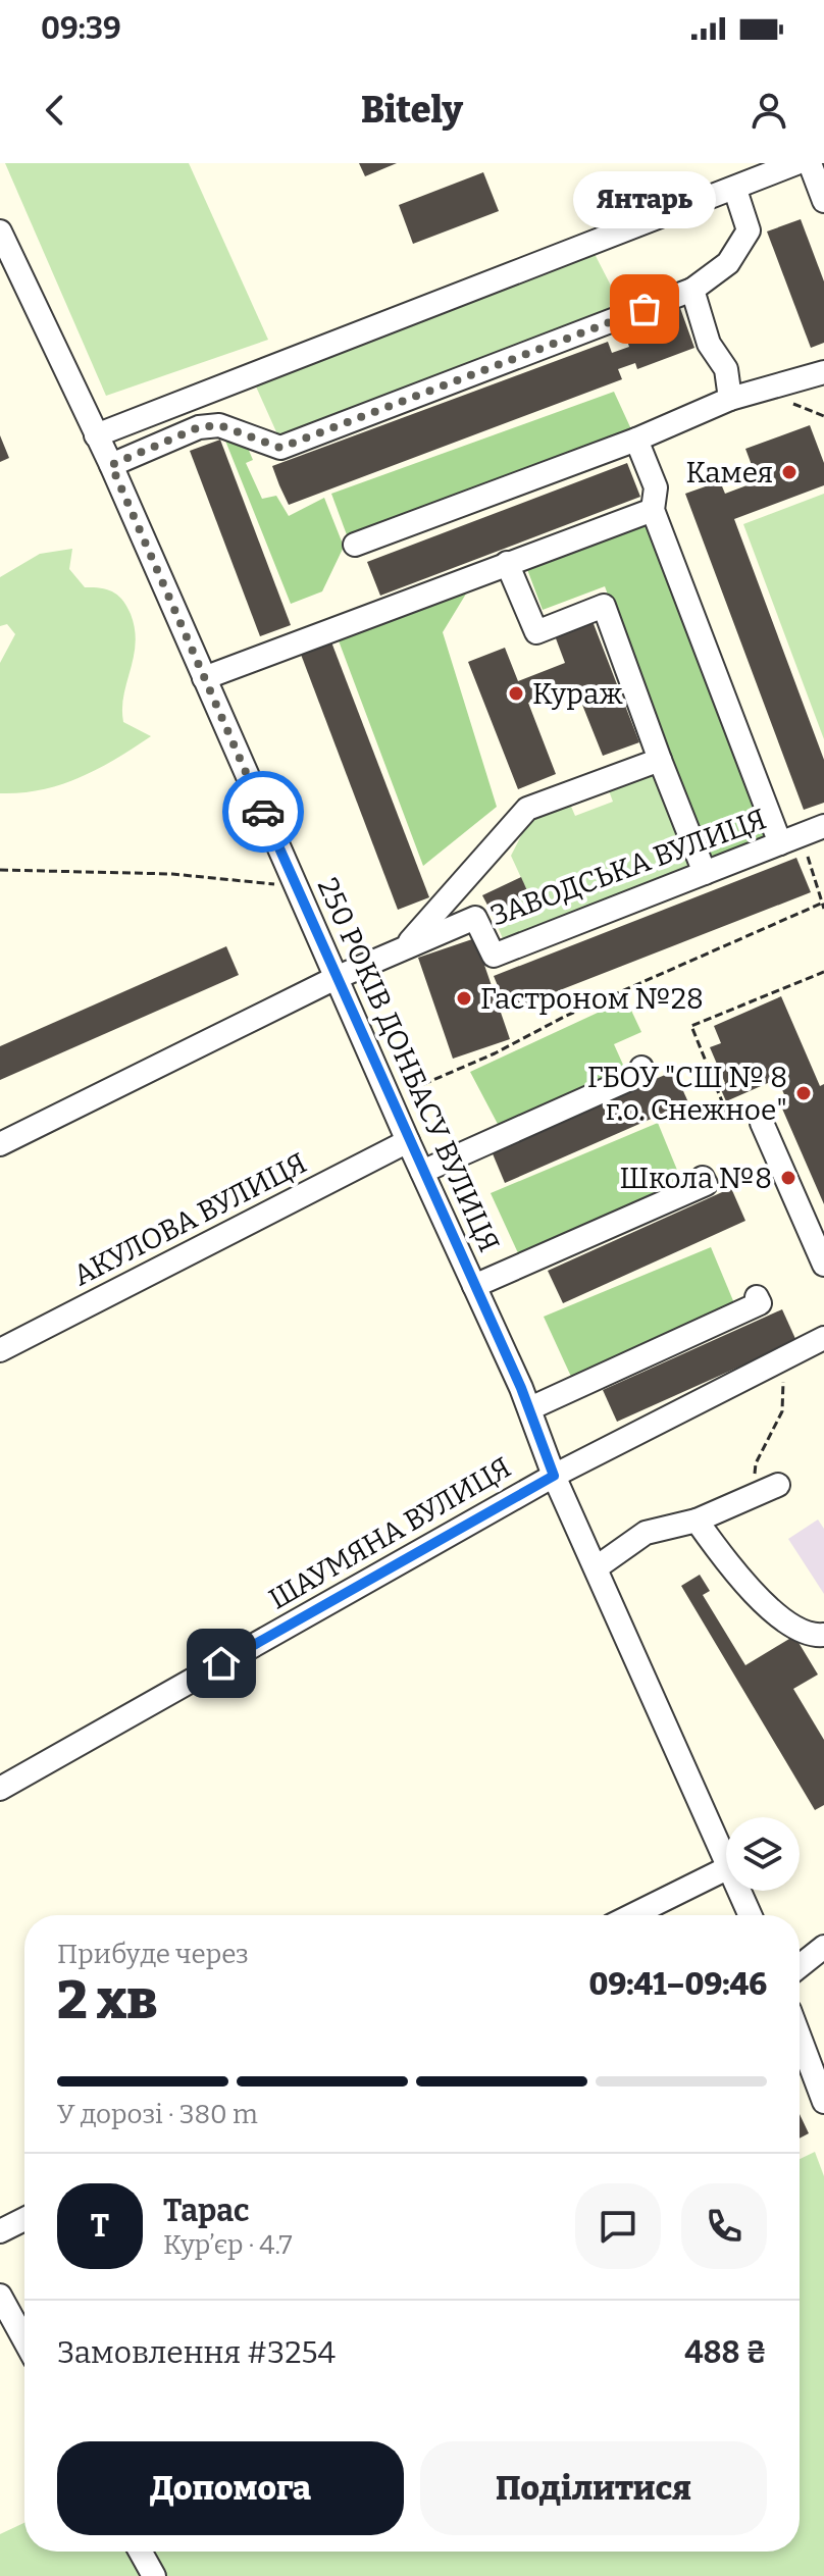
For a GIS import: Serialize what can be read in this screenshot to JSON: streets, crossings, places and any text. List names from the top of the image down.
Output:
{
  "streets": {
    "street": [
      "ЗАВОДСЬКА ВУЛИЦЯ",
      "250 РОКІВ ДОНБАСУ ВУЛИЦЯ",
      "АКУЛОВА ВУЛИЦЯ",
      "ШАУМЯНА ВУЛИЦЯ"
    ]
  },
  "crossings": [
    ["ЗАВОДСЬКА ВУЛИЦЯ", "250 РОКІВ ДОНБАСУ ВУЛИЦЯ"],
    ["250 РОКІВ ДОНБАСУ ВУЛИЦЯ", "АКУЛОВА ВУЛИЦЯ"],
    ["250 РОКІВ ДОНБАСУ ВУЛИЦЯ", "ШАУМЯНА ВУЛИЦЯ"]
  ],
  "places": [
    "Янтарь",
    "Камея",
    "Кураж",
    "Гастроном №28",
    "ГБОУ \"СШ № 8 г.о. Снежное\"",
    "Школа №8"
  ],
  "page": {
    "status": "09:39",
    "header": "Bitely",
    "bubble": "Янтарь",
    "heading": ["2 хв", "Прибуде через", "09:41–09:46"],
    "panel": [
      "Тарас",
      "Кур’єр · 4.7",
      "Замовлення #3254",
      "488 ₴"
    ],
    "bar": "У дорозі · 380 m",
    "round": "Т",
    "buttons": ["Допомога", "Поділитися"]
  }
}
